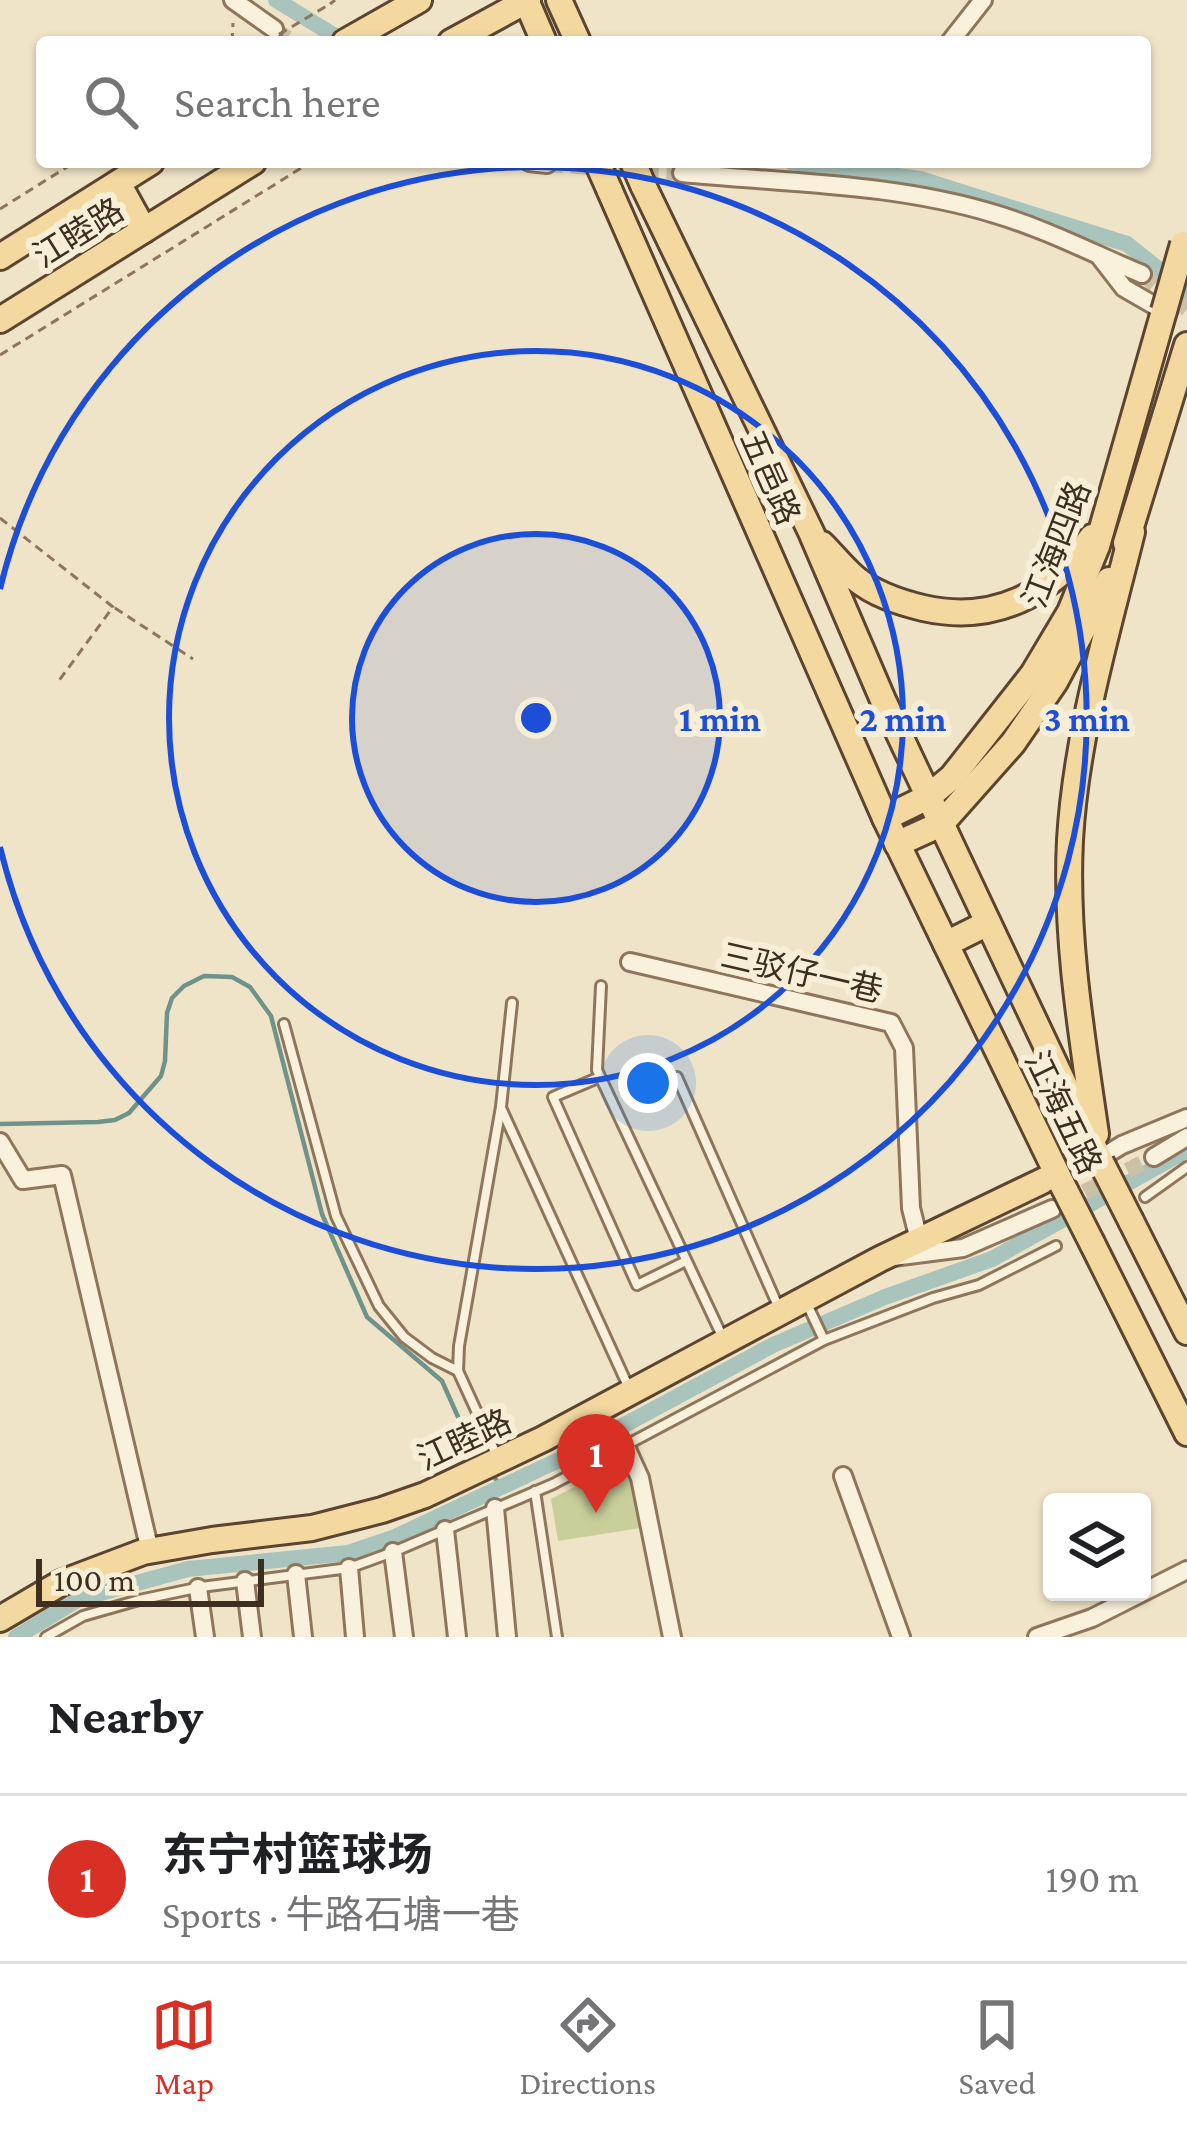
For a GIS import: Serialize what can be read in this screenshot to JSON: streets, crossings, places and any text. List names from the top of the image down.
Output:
{
  "streets": {
    "main road": [
      "江睦路",
      "五邑路",
      "江海四路",
      "江海五路"
    ],
    "street": ["三驳仔一巷"]
  },
  "crossings": [
    ["江睦路", "三驳仔一巷"],
    ["江睦路", "江海五路"],
    ["五邑路", "江海四路"],
    ["五邑路", "江海五路"],
    ["江海四路", "江海五路"]
  ],
  "scale_bar": "100 m",
  "page": {
    "search": "Search here",
    "pins": "1",
    "scale": "100 m",
    "heading": "Nearby",
    "list": [
      {
        "mark": "1",
        "name": "东宁村篮球场",
        "note": "Sports · 牛路石塘一巷",
        "value": "190 m"
      }
    ],
    "nav": ["Map", "Directions", "Saved"]
  },
  "rings": ["1 min", "2 min", "3 min"]
}
